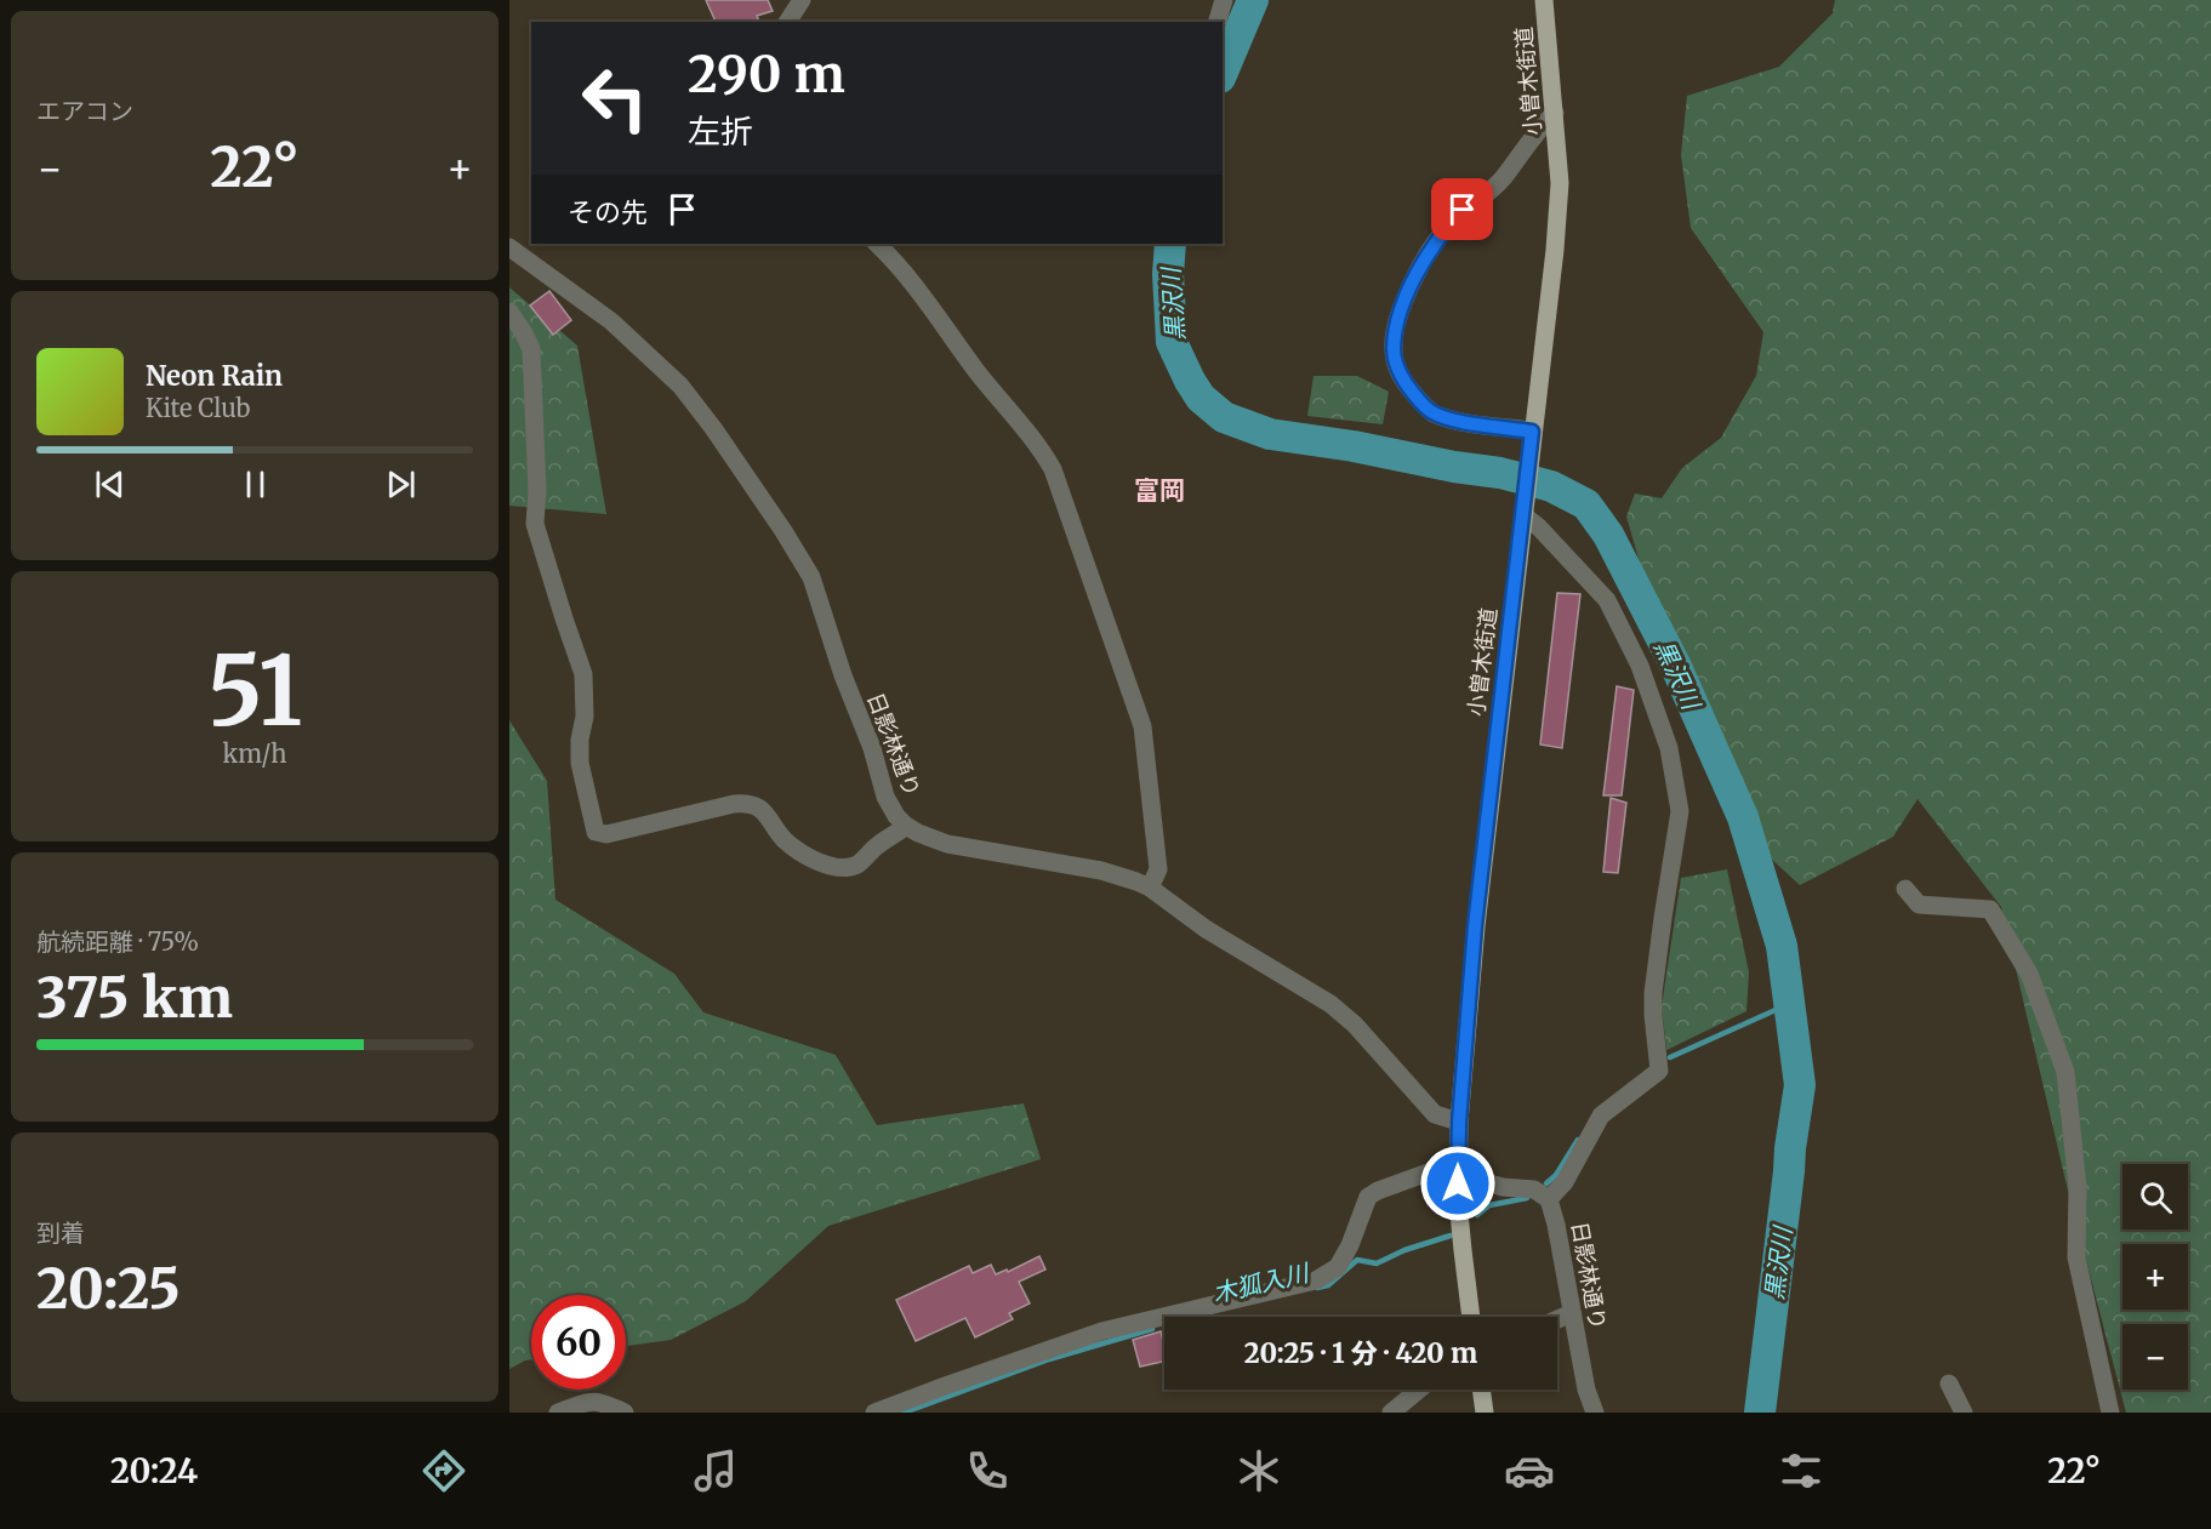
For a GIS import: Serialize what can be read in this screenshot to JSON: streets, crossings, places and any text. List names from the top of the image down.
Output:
{
  "streets": {
    "main road": ["小曽木街道"],
    "street": ["日影林通り"]
  },
  "crossings": [
    ["小曽木街道", "日影林通り"]
  ],
  "districts": ["富岡"],
  "water": ["黒沢川", "木狐入川"],
  "page": {
    "tile": [
      "エアコン",
      ["51", "km/h"],
      ["航続距離 · 75%", "375 km"],
      ["到着", "20:25"]
    ],
    "turn": ["290 m", "左折"],
    "heat": ["−", "22°", "+"],
    "then": "その先",
    "song": ["Neon Rain", "Kite Club"],
    "map_buttons": ["+", "−"],
    "limit": "60",
    "trip": "20:25 · 1 分 · 420 m",
    "tabs": ["20:24", "22°"]
  }
}
